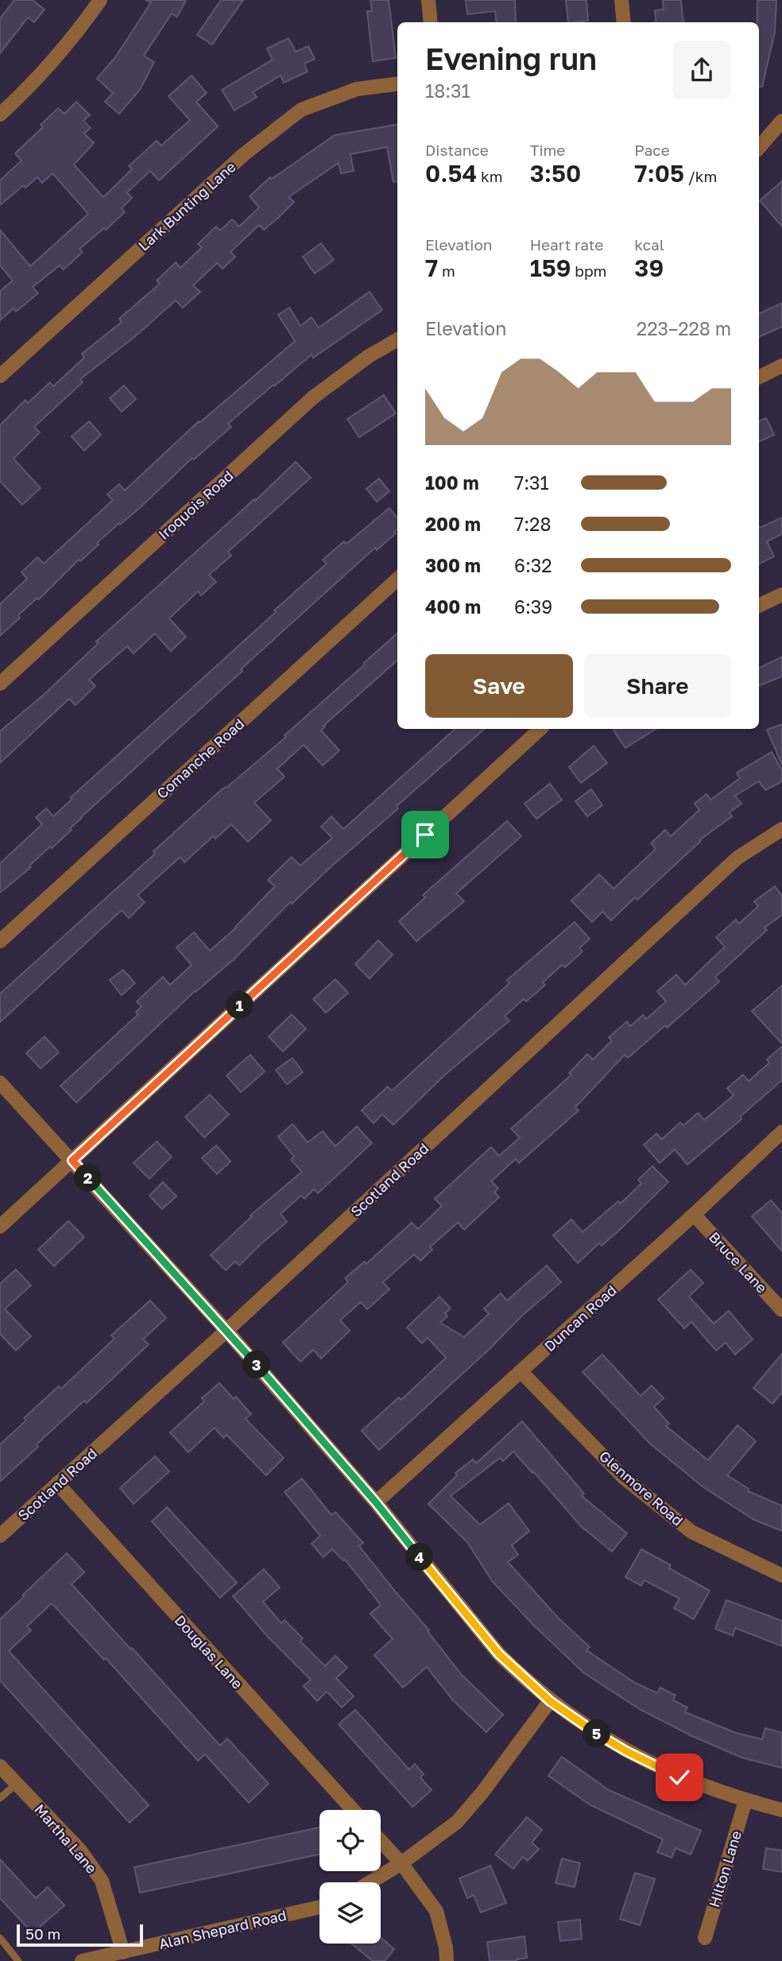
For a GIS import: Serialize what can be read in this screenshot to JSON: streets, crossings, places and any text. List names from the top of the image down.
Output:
{
  "streets": {
    "street": [
      "Lark Bunting Lane",
      "Iroquois Road",
      "Comanche Road",
      "Scotland Road",
      "Bruce Lane",
      "Duncan Road",
      "Glenmore Road",
      "Douglas Lane",
      "Martha Lane",
      "Hilton Lane",
      "Alan Shepard Road"
    ]
  },
  "crossings": [
    ["Scotland Road", "Douglas Lane"],
    ["Bruce Lane", "Duncan Road"],
    ["Duncan Road", "Glenmore Road"],
    ["Martha Lane", "Alan Shepard Road"]
  ],
  "scale_bar": "50 m",
  "page": {
    "heading": ["Evening run", "18:31"],
    "stats": [
      ["Distance", "0.54 km"],
      ["Time", "3:50"],
      ["Pace", "7:05 /km"],
      ["Elevation", "7 m"],
      ["Heart rate", "159 bpm"],
      ["kcal", "39"]
    ],
    "chart": ["Elevation", "223–228 m"],
    "list": [
      {
        "name": "100 m",
        "note": "7:31"
      },
      {
        "name": "200 m",
        "note": "7:28"
      },
      {
        "name": "300 m",
        "note": "6:32"
      },
      {
        "name": "400 m",
        "note": "6:39"
      }
    ],
    "buttons": ["Save", "Share"],
    "pins": [
      "1",
      "2",
      "3",
      "4",
      "5"
    ],
    "scale": "50 m"
  }
}
